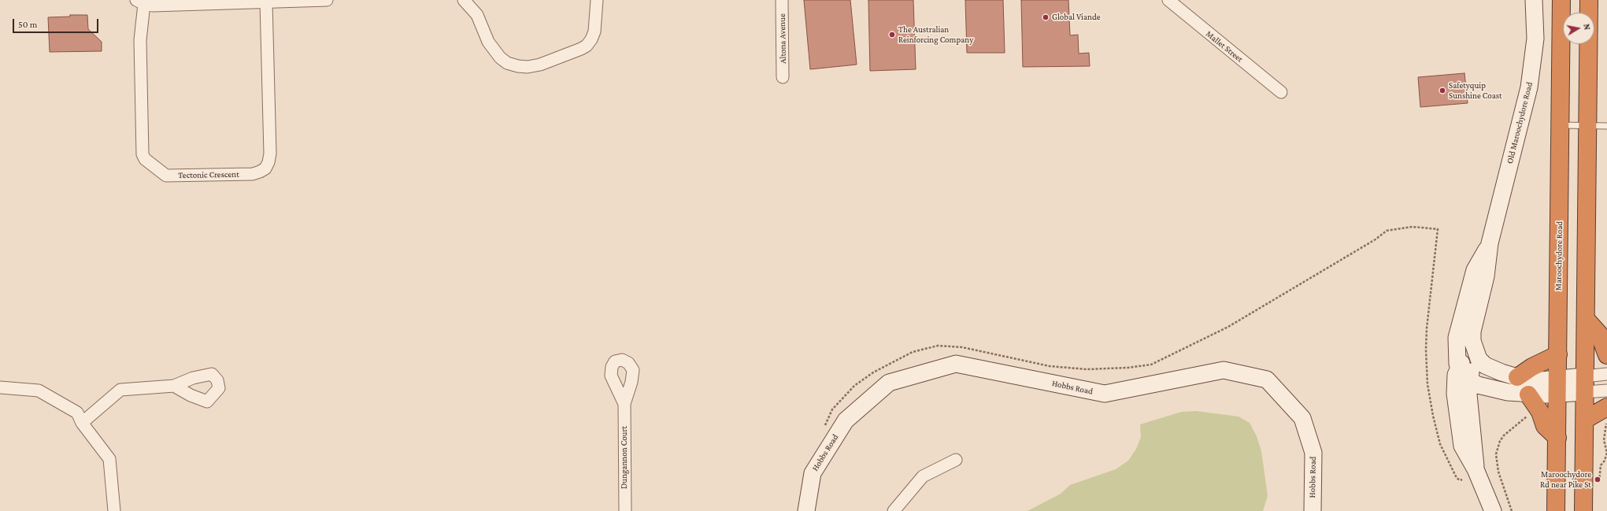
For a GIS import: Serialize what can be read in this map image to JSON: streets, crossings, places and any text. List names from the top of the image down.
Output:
{
  "streets": {
    "highway": ["Maroochydore Road"],
    "street": [
      "Altona Avenue",
      "Mallet Street",
      "Old Maroochydore Road",
      "Tectonic Crescent",
      "Hobbs Road",
      "Dungannon Court"
    ]
  },
  "places": [
    "Global Viande",
    "The Australian Reinforcing Company",
    "Safetyquip Sunshine Coast",
    "Maroochydore Rd near Pike St"
  ],
  "scale_bar": "50 m",
  "north": "right"
}
